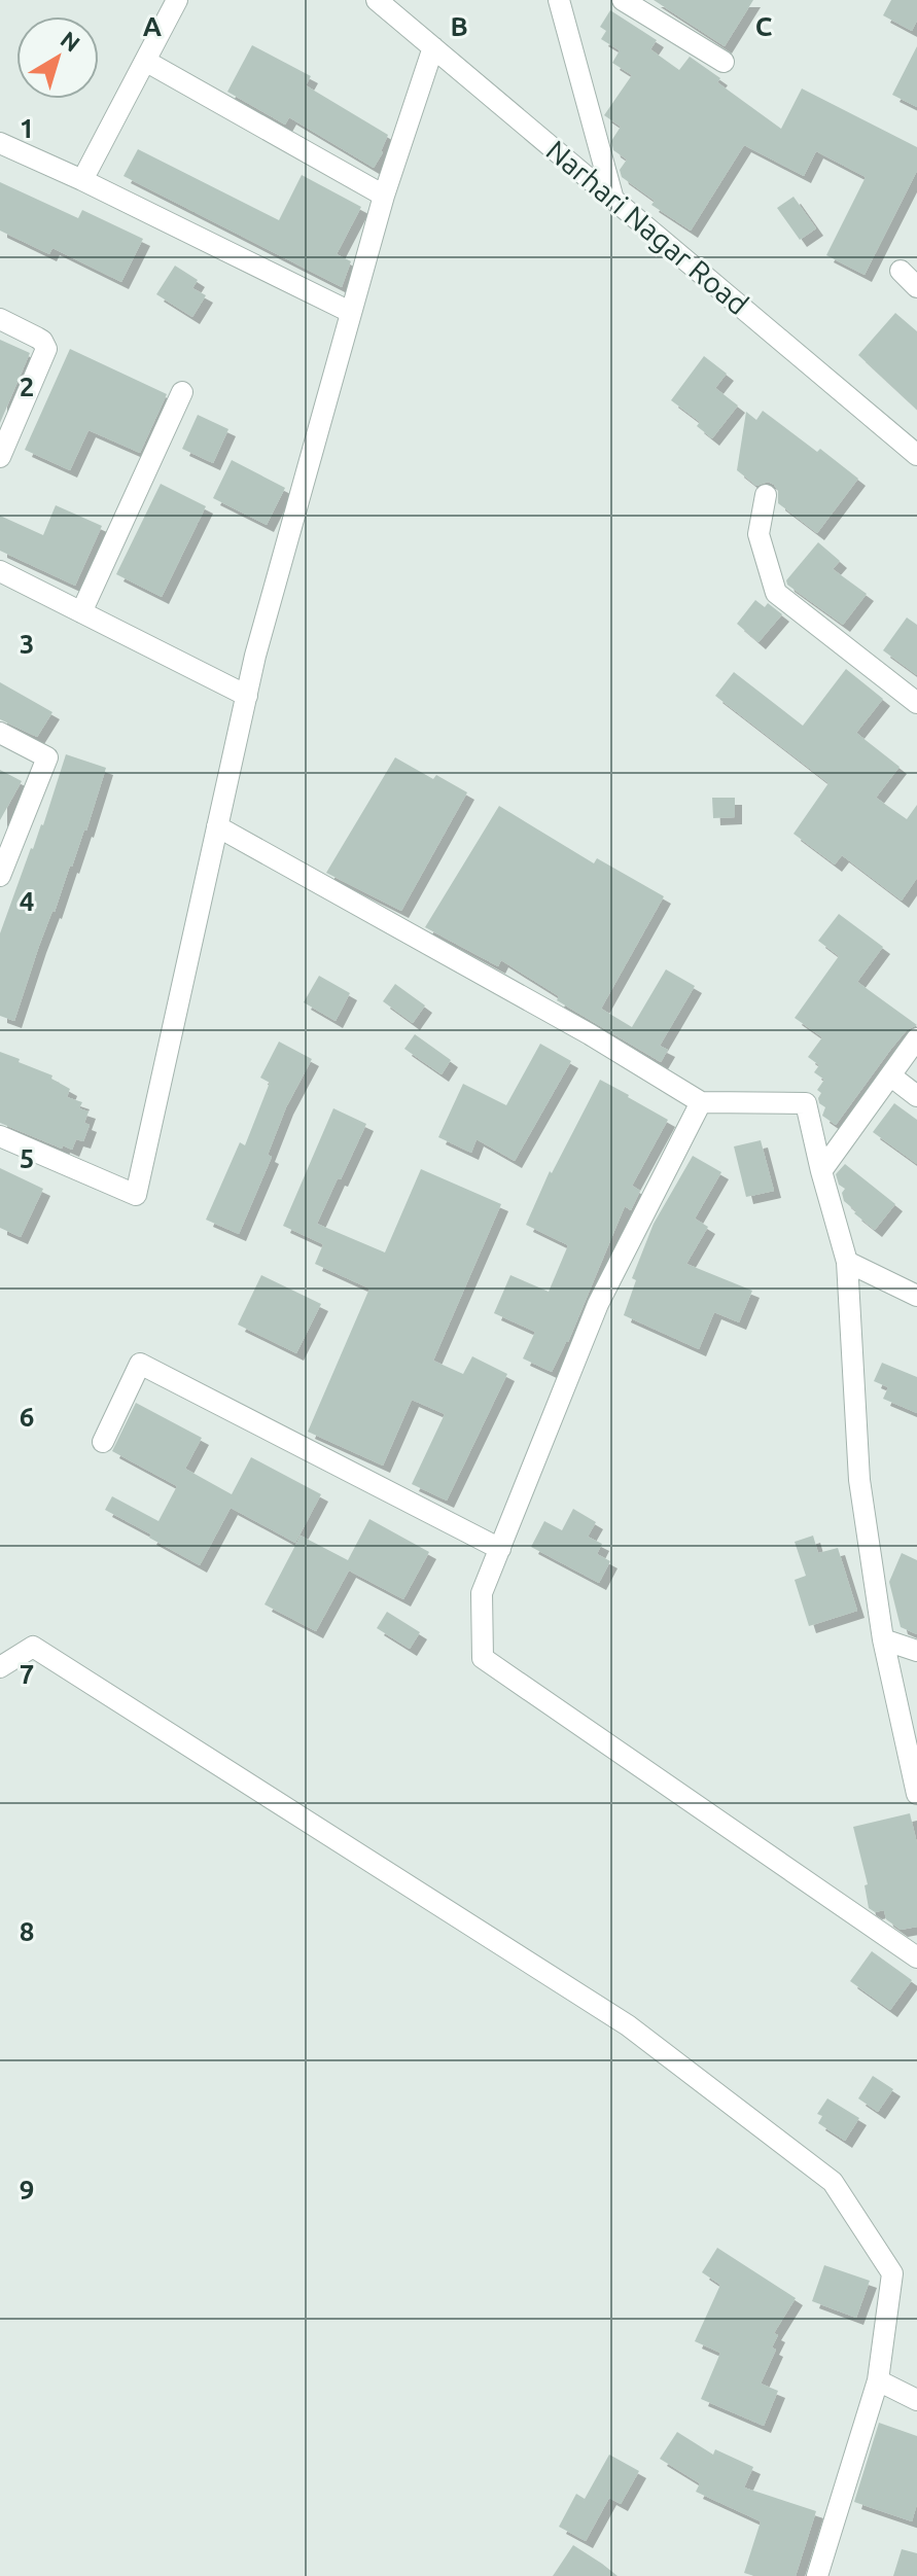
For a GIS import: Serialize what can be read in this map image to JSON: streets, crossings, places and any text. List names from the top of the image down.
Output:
{
  "streets": {
    "street": ["Narhari Nagar Road"]
  },
  "north": "top right",
  "grid": {
    "columns": ["A", "B", "C"],
    "rows": [
      "1",
      "2",
      "3",
      "4",
      "5",
      "6",
      "7",
      "8",
      "9"
    ]
  }
}
